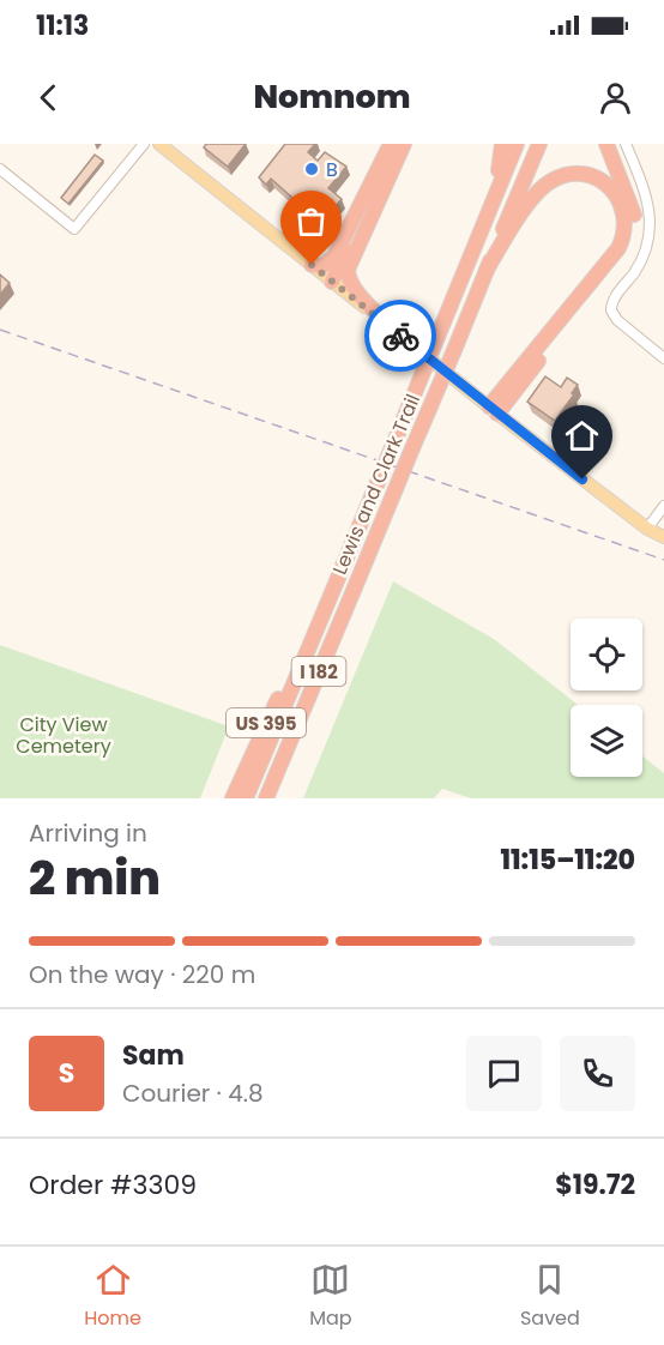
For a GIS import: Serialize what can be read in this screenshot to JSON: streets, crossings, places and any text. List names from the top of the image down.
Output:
{
  "streets": {
    "highway": ["Lewis and Clark Trail", "I 182", "US 395"]
  },
  "crossings": [
    ["Lewis and Clark Trail", "US 395"]
  ],
  "parks": ["City View Cemetery"],
  "places": ["B"],
  "page": {
    "status": "11:13",
    "header": "Nomnom",
    "heading": ["2 min", "Arriving in", "11:15–11:20"],
    "panel": [
      "Sam",
      "Courier · 4.8",
      "Order #3309",
      "$19.72"
    ],
    "bar": "On the way · 220 m",
    "round": "S",
    "tabs": ["Home", "Map", "Saved"]
  }
}
